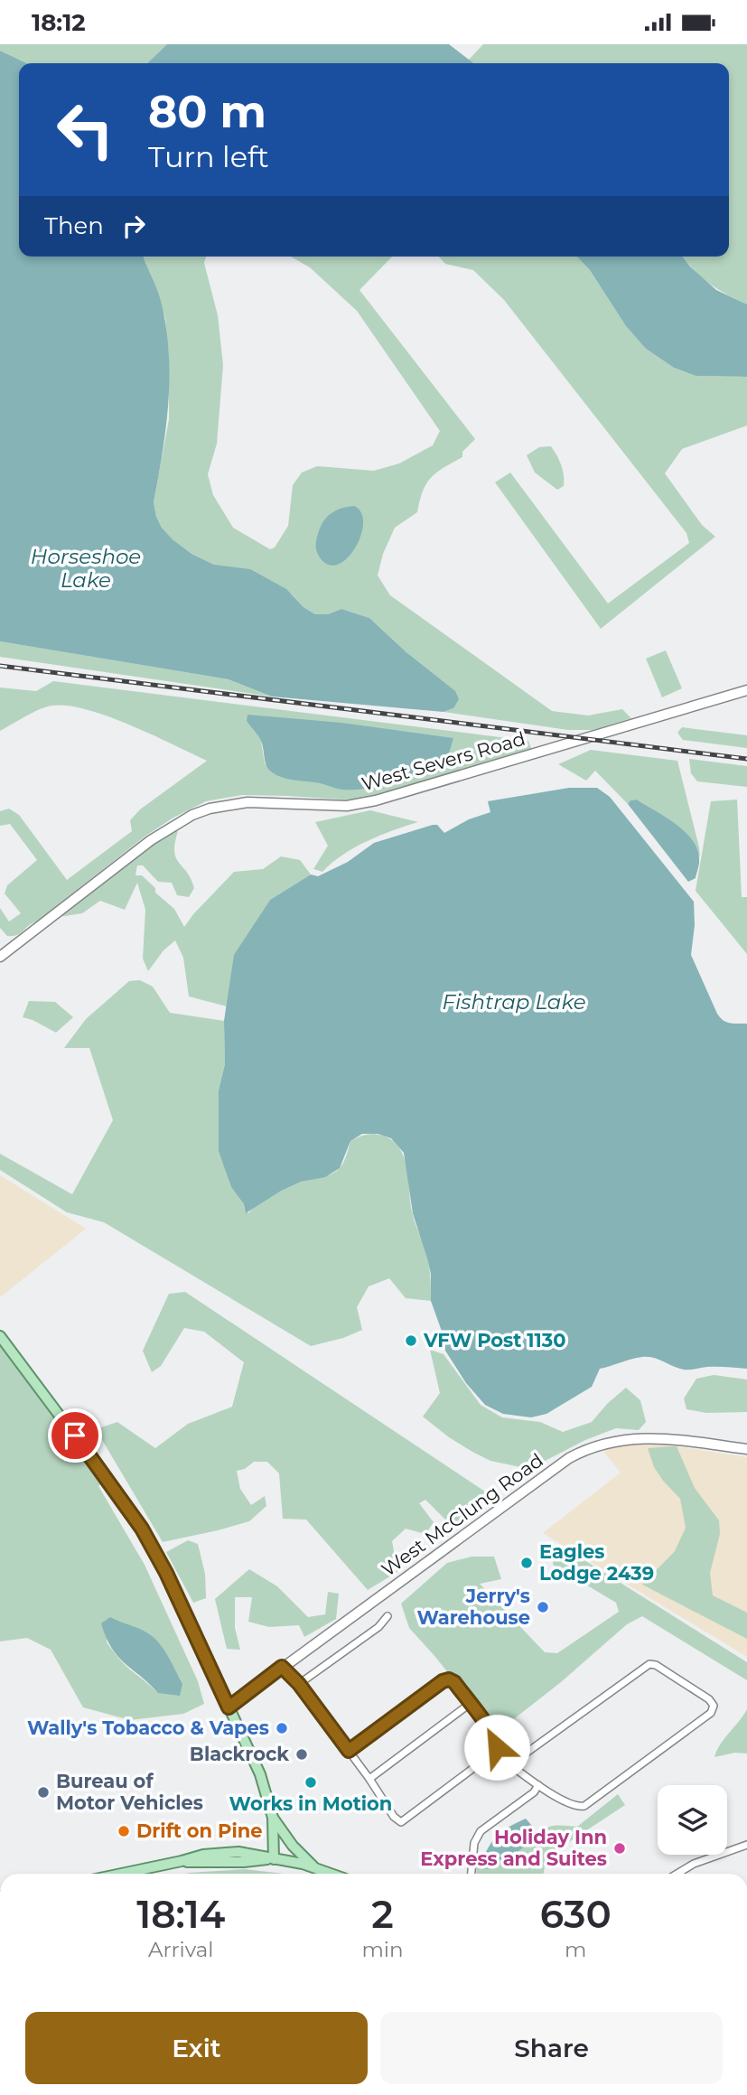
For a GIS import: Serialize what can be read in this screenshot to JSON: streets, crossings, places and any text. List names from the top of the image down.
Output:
{
  "streets": {
    "street": ["West Severs Road", "West McClung Road"]
  },
  "water": ["Horseshoe Lake", "Fishtrap Lake"],
  "places": [
    "VFW Post 1130",
    "Eagles Lodge 2439",
    "Jerry's Warehouse",
    "Wally's Tobacco & Vapes",
    "Blackrock",
    "Works in Motion",
    "Bureau of Motor Vehicles",
    "Drift on Pine",
    "Holiday Inn Express and Suites"
  ],
  "page": {
    "status": "18:12",
    "turn": ["80 m", "Turn left"],
    "then": "Then",
    "eta": [
      "18:14",
      "Arrival",
      "2",
      "min",
      "630",
      "m"
    ],
    "buttons": ["Exit", "Share"]
  }
}
